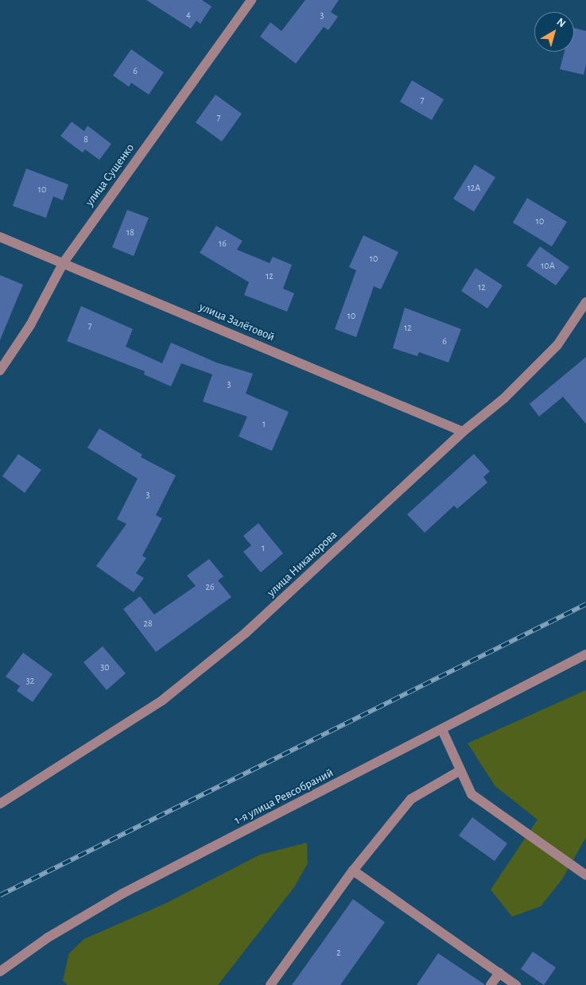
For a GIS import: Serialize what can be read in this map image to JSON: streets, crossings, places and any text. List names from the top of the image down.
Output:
{
  "streets": {
    "street": [
      "улица Сущенко",
      "улица Залётовой",
      "улица Никанорова",
      "1-я улица Ревсобраний"
    ]
  },
  "crossings": [
    ["улица Сущенко", "улица Залётовой"],
    ["улица Залётовой", "улица Никанорова"]
  ],
  "house_numbers": [
    "4",
    "3",
    "6",
    "7",
    "7",
    "8",
    "12А",
    "10",
    "10",
    "18",
    "16",
    "10",
    "10А",
    "12",
    "12",
    "10",
    "7",
    "12",
    "6",
    "3",
    "1",
    "3",
    "1",
    "26",
    "28",
    "30",
    "32",
    "2"
  ],
  "north": "top right"
}
